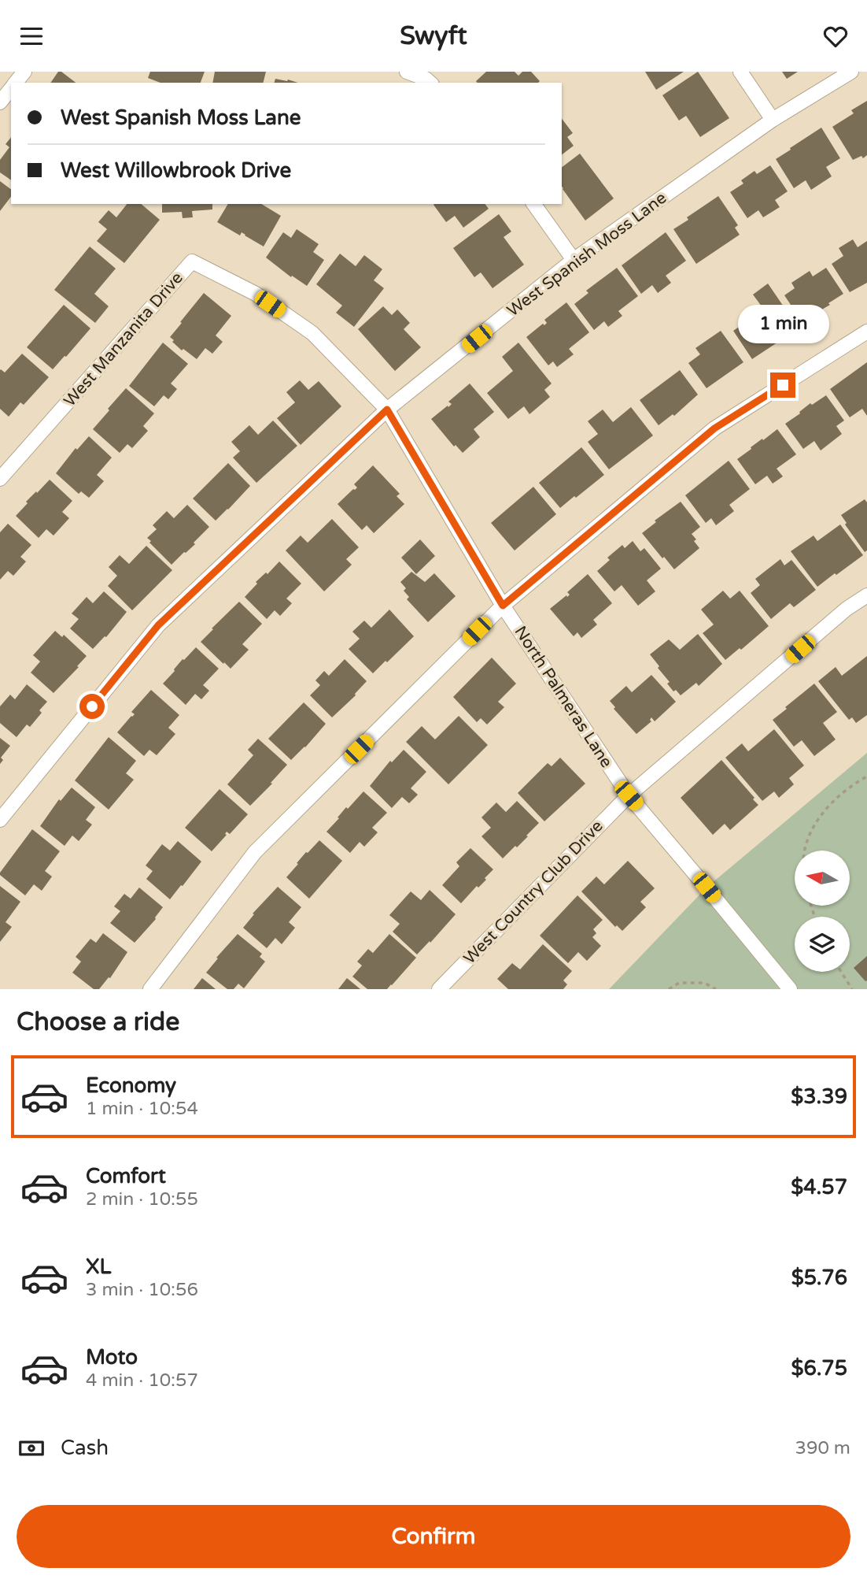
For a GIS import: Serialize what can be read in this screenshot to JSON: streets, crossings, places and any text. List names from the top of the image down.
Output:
{
  "streets": {
    "street": [
      "West Spanish Moss Lane",
      "West Manzanita Drive",
      "North Palmeras Lane",
      "West Country Club Drive"
    ]
  },
  "crossings": [
    ["West Spanish Moss Lane", "West Manzanita Drive"],
    ["West Spanish Moss Lane", "North Palmeras Lane"],
    ["West Manzanita Drive", "North Palmeras Lane"],
    ["North Palmeras Lane", "West Country Club Drive"]
  ],
  "north": "left",
  "page": {
    "header": "Swyft",
    "banner": ["West Spanish Moss Lane", "West Willowbrook Drive"],
    "bubble": "1 min",
    "heading": "Choose a ride",
    "list": [
      {
        "name": "Economy",
        "note": "1 min · 10:54",
        "value": "$3.39"
      },
      {
        "name": "Comfort",
        "note": "2 min · 10:55",
        "value": "$4.57"
      },
      {
        "name": "XL",
        "note": "3 min · 10:56",
        "value": "$5.76"
      },
      {
        "name": "Moto",
        "note": "4 min · 10:57",
        "value": "$6.75"
      }
    ],
    "pay": ["Cash", "390 m"],
    "buttons": "Confirm"
  }
}
